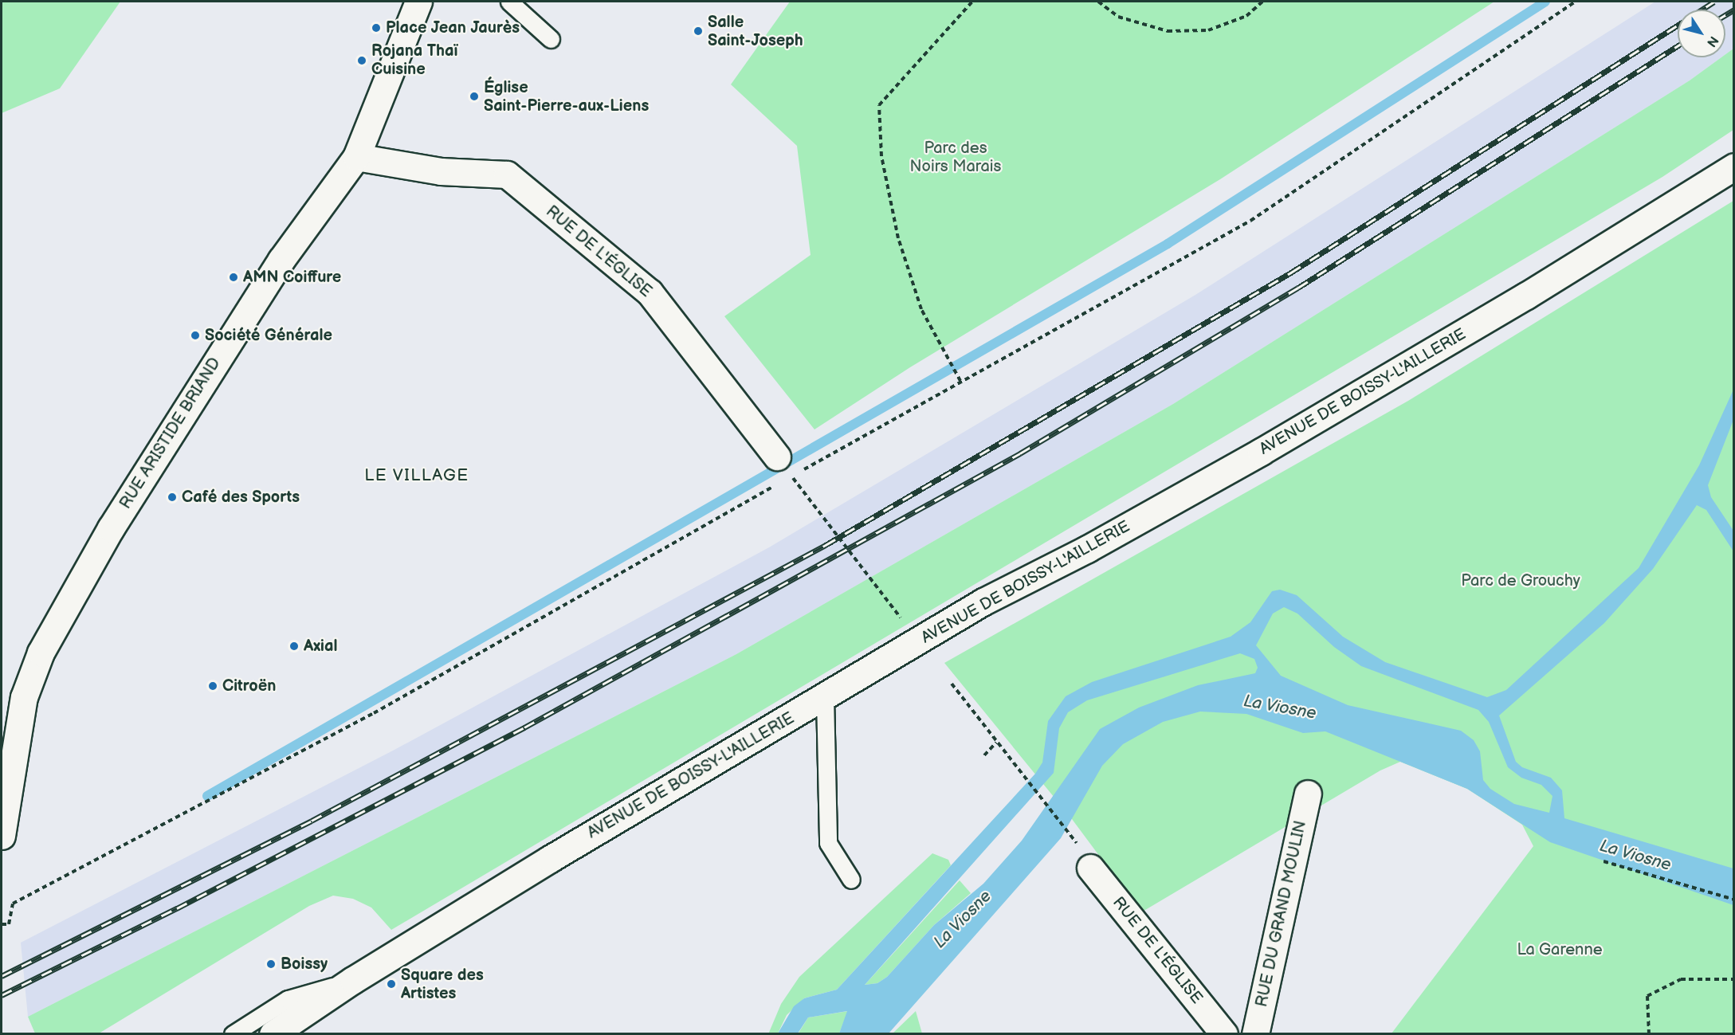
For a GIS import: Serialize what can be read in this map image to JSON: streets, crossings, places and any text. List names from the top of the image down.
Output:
{
  "streets": {
    "street": [
      "RUE DE L'ÉGLISE",
      "AVENUE DE BOISSY-L'AILLERIE",
      "RUE ARISTIDE BRIAND",
      "RUE DU GRAND MOULIN"
    ]
  },
  "crossings": [
    ["RUE DE L'ÉGLISE", "RUE ARISTIDE BRIAND"]
  ],
  "districts": ["LE VILLAGE"],
  "water": ["La Viosne"],
  "parks": ["Parc des Noirs Marais", "Parc de Grouchy", "La Garenne"],
  "places": [
    "Place Jean Jaurès",
    "Salle Saint-Joseph",
    "Rojana Thaï Cuisine",
    "Église Saint-Pierre-aux-Liens",
    "AMN Coiffure",
    "Société Générale",
    "Café des Sports",
    "Axial",
    "Citroën",
    "Boissy",
    "Square des Artistes"
  ],
  "north": "bottom right"
}
